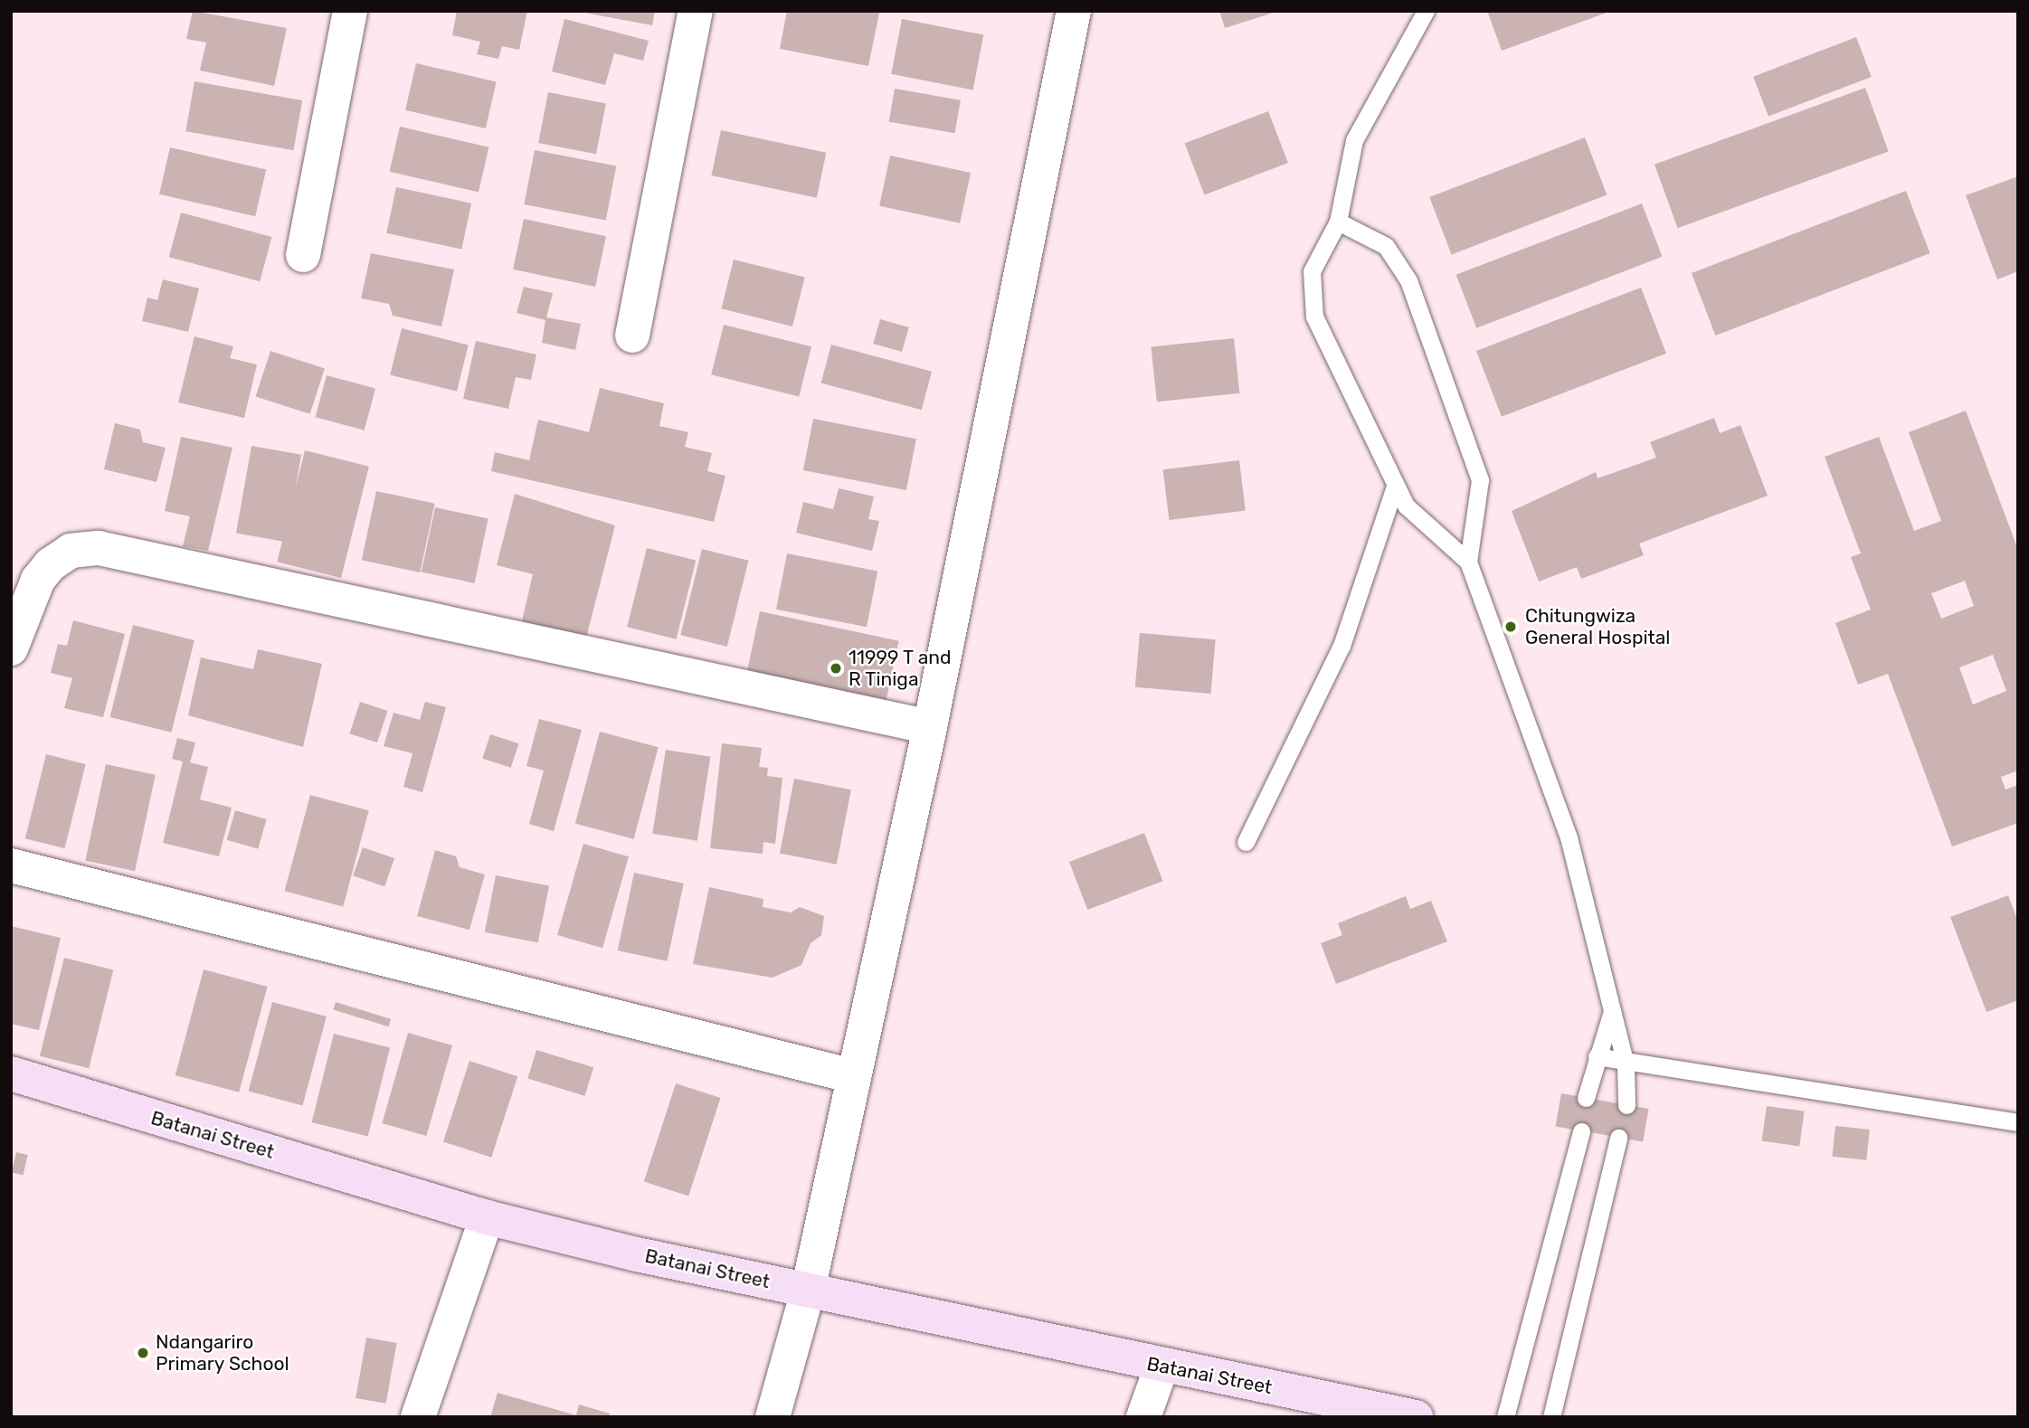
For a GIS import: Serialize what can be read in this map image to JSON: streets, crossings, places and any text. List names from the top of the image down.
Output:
{
  "streets": {
    "street": ["Batanai Street"]
  },
  "places": ["Chitungwiza General Hospital", "11999 T and R Tiniga", "Ndangariro Primary School"]
}
